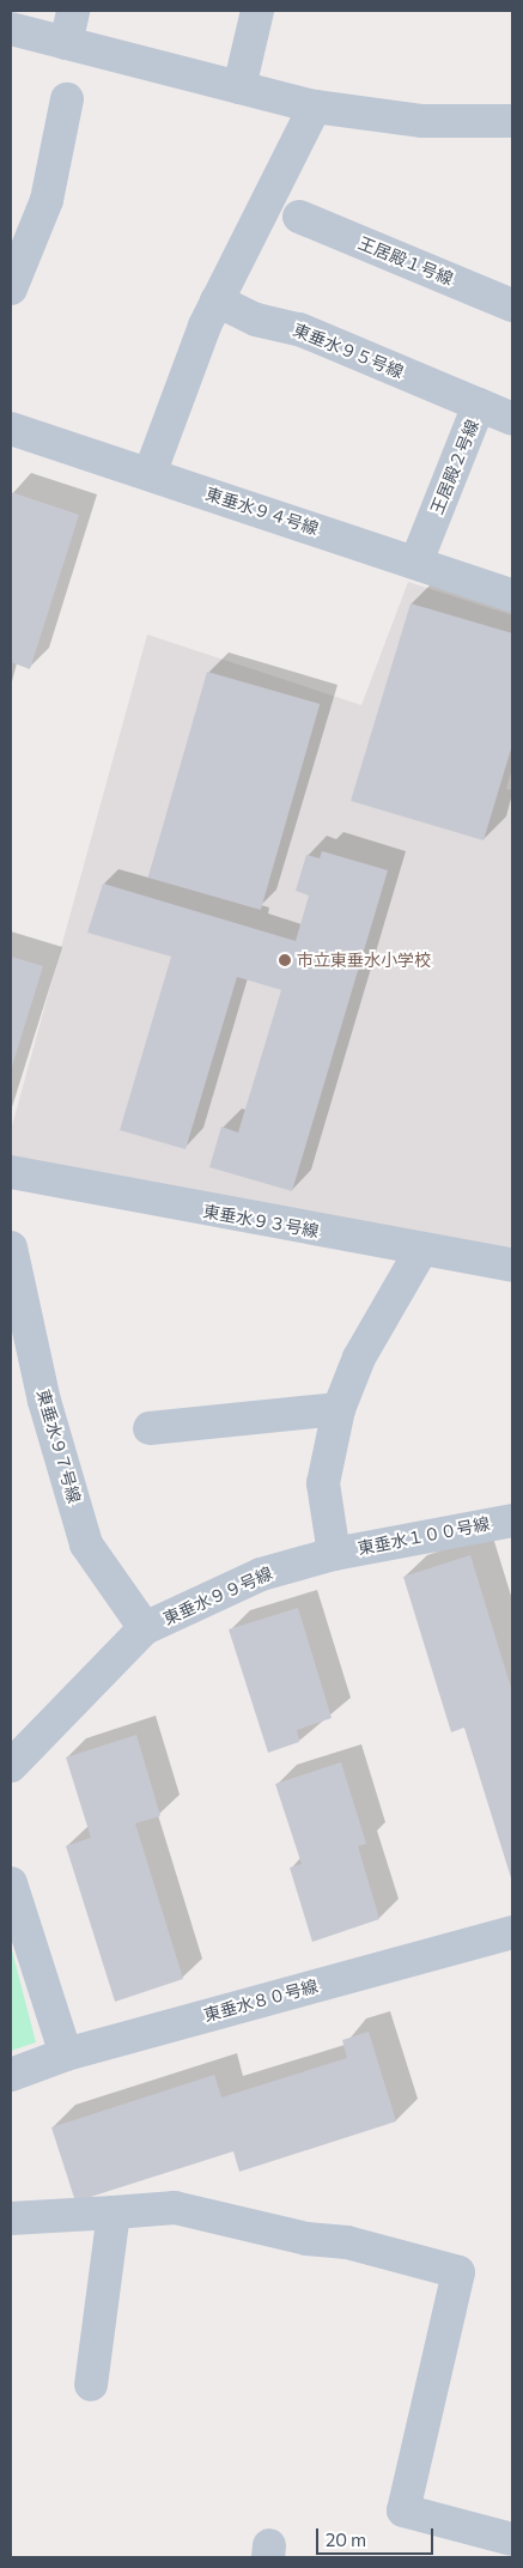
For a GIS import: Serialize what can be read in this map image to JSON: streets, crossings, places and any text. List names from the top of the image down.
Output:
{
  "streets": {
    "street": [
      "王居殿１号線",
      "東垂水９５号線",
      "王居殿２号線",
      "東垂水９４号線",
      "東垂水９３号線",
      "東垂水９７号線",
      "東垂水１００号線",
      "東垂水９９号線",
      "東垂水８０号線"
    ]
  },
  "crossings": [
    ["東垂水９５号線", "王居殿２号線"],
    ["王居殿２号線", "東垂水９４号線"],
    ["東垂水９７号線", "東垂水９９号線"],
    ["東垂水１００号線", "東垂水９９号線"]
  ],
  "places": ["市立東垂水小学校"],
  "scale_bar": "20 m"
}
